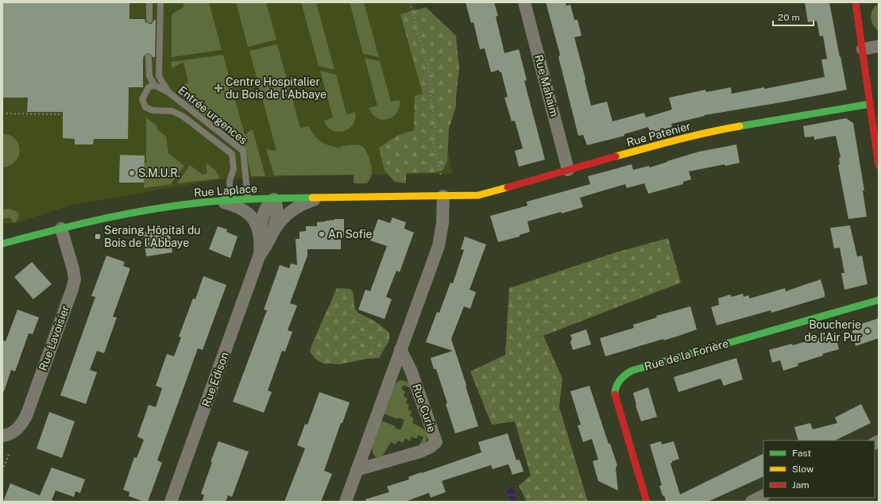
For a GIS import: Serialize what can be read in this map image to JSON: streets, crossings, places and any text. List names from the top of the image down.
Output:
{
  "streets": {
    "street": [
      "Rue Mahaim",
      "Rue Patenier",
      "Rue Laplace",
      "Rue Lavoisier",
      "Rue de la Forière",
      "Rue Edison",
      "Rue Curie"
    ],
    "lane": ["Entrée urgences"]
  },
  "crossings": [
    ["Rue Mahaim", "Rue Patenier"],
    ["Entrée urgences", "Rue Laplace"],
    ["Rue Patenier", "Rue Laplace"],
    ["Rue Laplace", "Rue Lavoisier"],
    ["Rue Laplace", "Rue Edison"]
  ],
  "places": {
    "health": ["Centre Hospitalier du Bois de l'Abbaye"],
    "other": ["S.M.U.R.", "An Sofie", "Boucherie de l'Air Pur"],
    "transit": ["Seraing Hôpital du Bois de l'Abbaye"]
  },
  "legend": ["Fast", "Slow", "Jam"],
  "scale_bar": "20 m"
}
